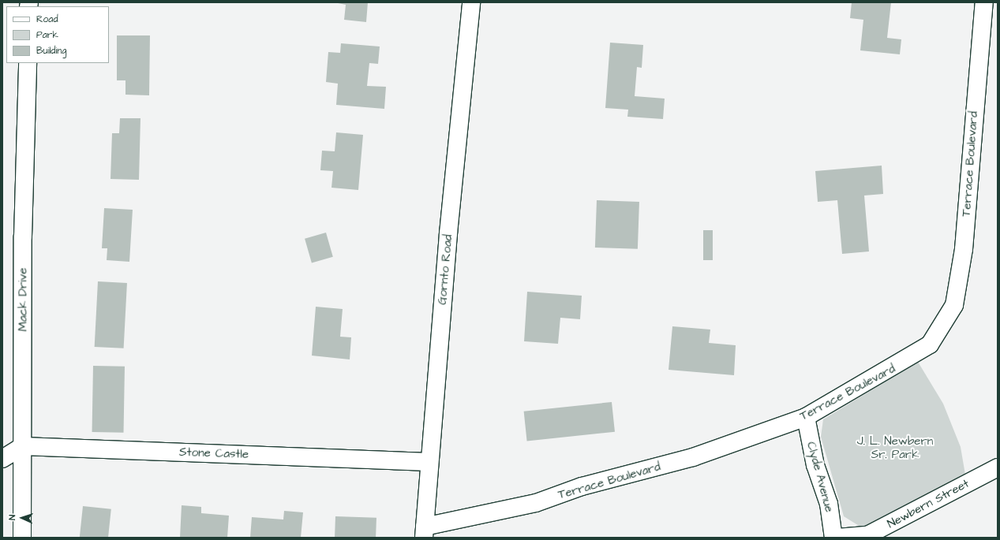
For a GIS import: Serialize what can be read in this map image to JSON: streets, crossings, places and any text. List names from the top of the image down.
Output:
{
  "streets": {
    "street": [
      "Terrace Boulevard",
      "Gornto Road",
      "Mack Drive",
      "Stone Castle",
      "Clyde Avenue",
      "Newbern Street"
    ]
  },
  "crossings": [
    ["Terrace Boulevard", "Gornto Road"],
    ["Terrace Boulevard", "Clyde Avenue"],
    ["Gornto Road", "Stone Castle"],
    ["Mack Drive", "Stone Castle"]
  ],
  "parks": ["J. L. Newbern Sr. Park"],
  "legend": ["Road", "Park", "Building"],
  "north": "left"
}
